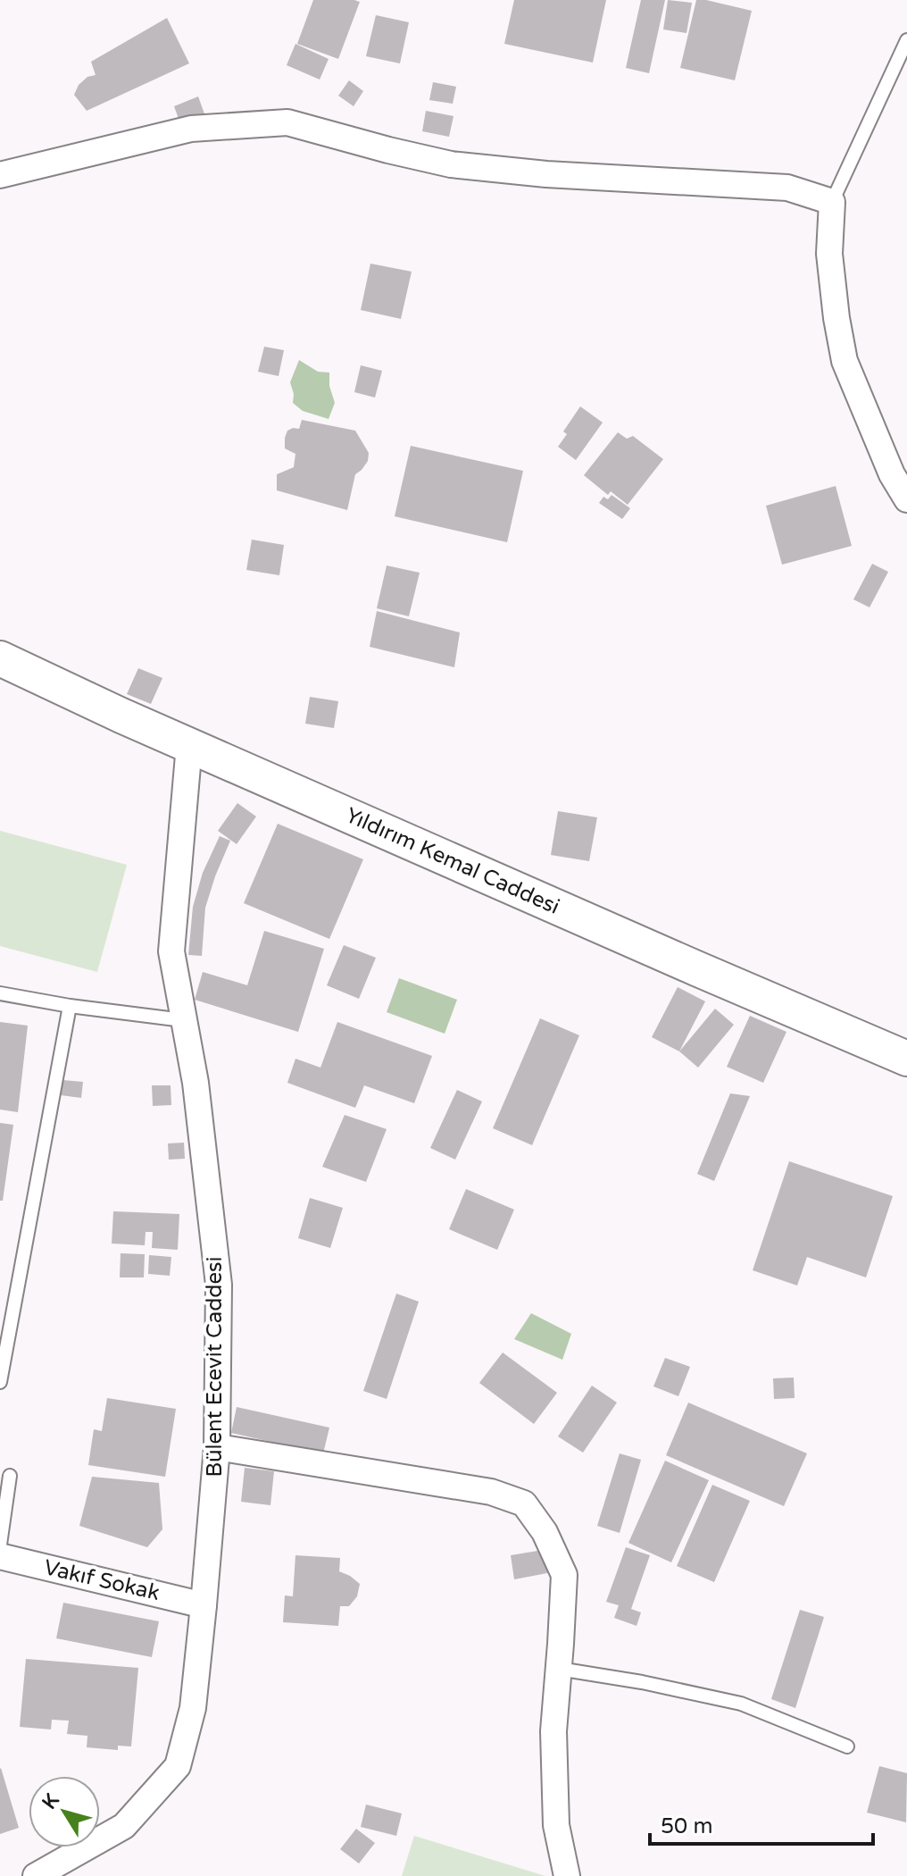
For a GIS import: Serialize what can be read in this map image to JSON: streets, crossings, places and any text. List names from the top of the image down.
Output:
{
  "streets": {
    "street": ["Yıldırım Kemal Caddesi", "Bülent Ecevit Caddesi", "Vakıf Sokak"]
  },
  "crossings": [
    ["Yıldırım Kemal Caddesi", "Bülent Ecevit Caddesi"],
    ["Bülent Ecevit Caddesi", "Vakıf Sokak"]
  ],
  "scale_bar": "50 m",
  "north": "top left"
}
